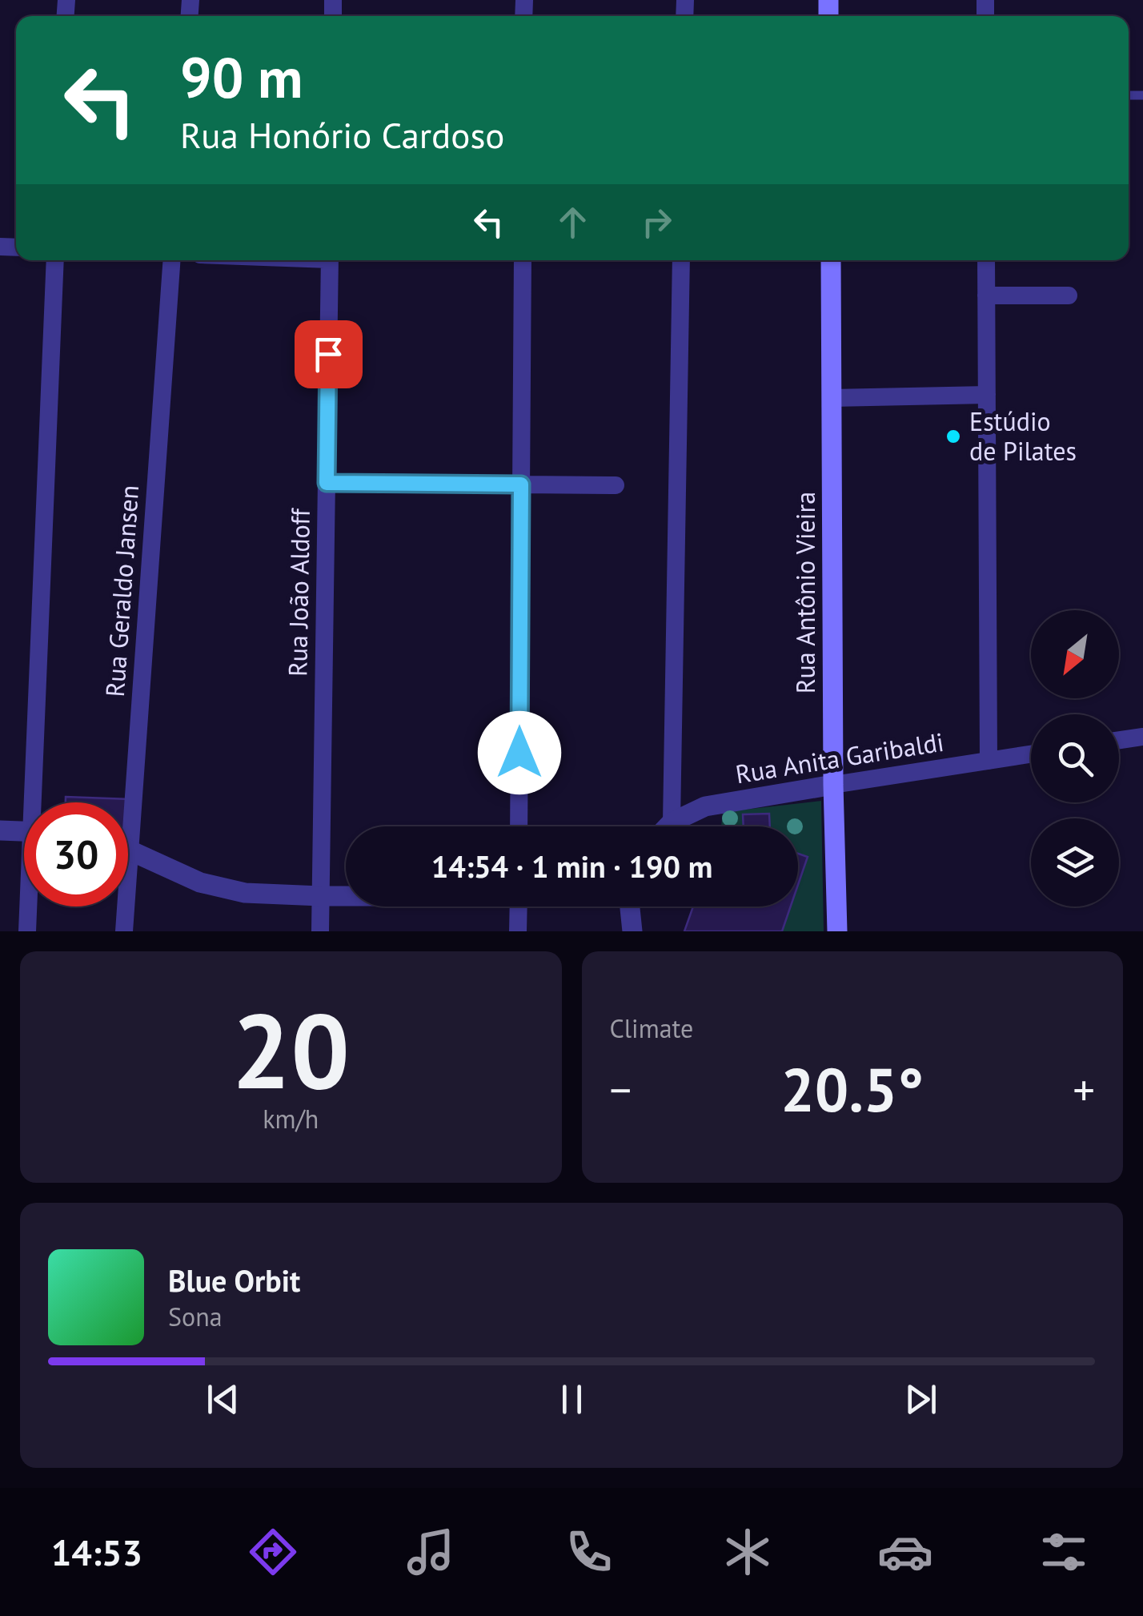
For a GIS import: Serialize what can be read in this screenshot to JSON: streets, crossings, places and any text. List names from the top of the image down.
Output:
{
  "streets": {
    "main road": ["Rua Antônio Vieira"],
    "street": ["Rua Geraldo Jansen", "Rua João Aldoff", "Rua Anita Garibaldi"]
  },
  "crossings": [
    ["Rua Antônio Vieira", "Rua Anita Garibaldi"]
  ],
  "places": ["Estúdio de Pilates"],
  "north": "bottom left",
  "page": {
    "turn": ["90 m", "Rua Honório Cardoso"],
    "limit": "30",
    "trip": "14:54 · 1 min · 190 m",
    "tile": [
      ["20", "km/h"],
      "Climate"
    ],
    "heat": ["−", "20.5°", "+"],
    "song": ["Blue Orbit", "Sona"],
    "tabs": "14:53"
  }
}
